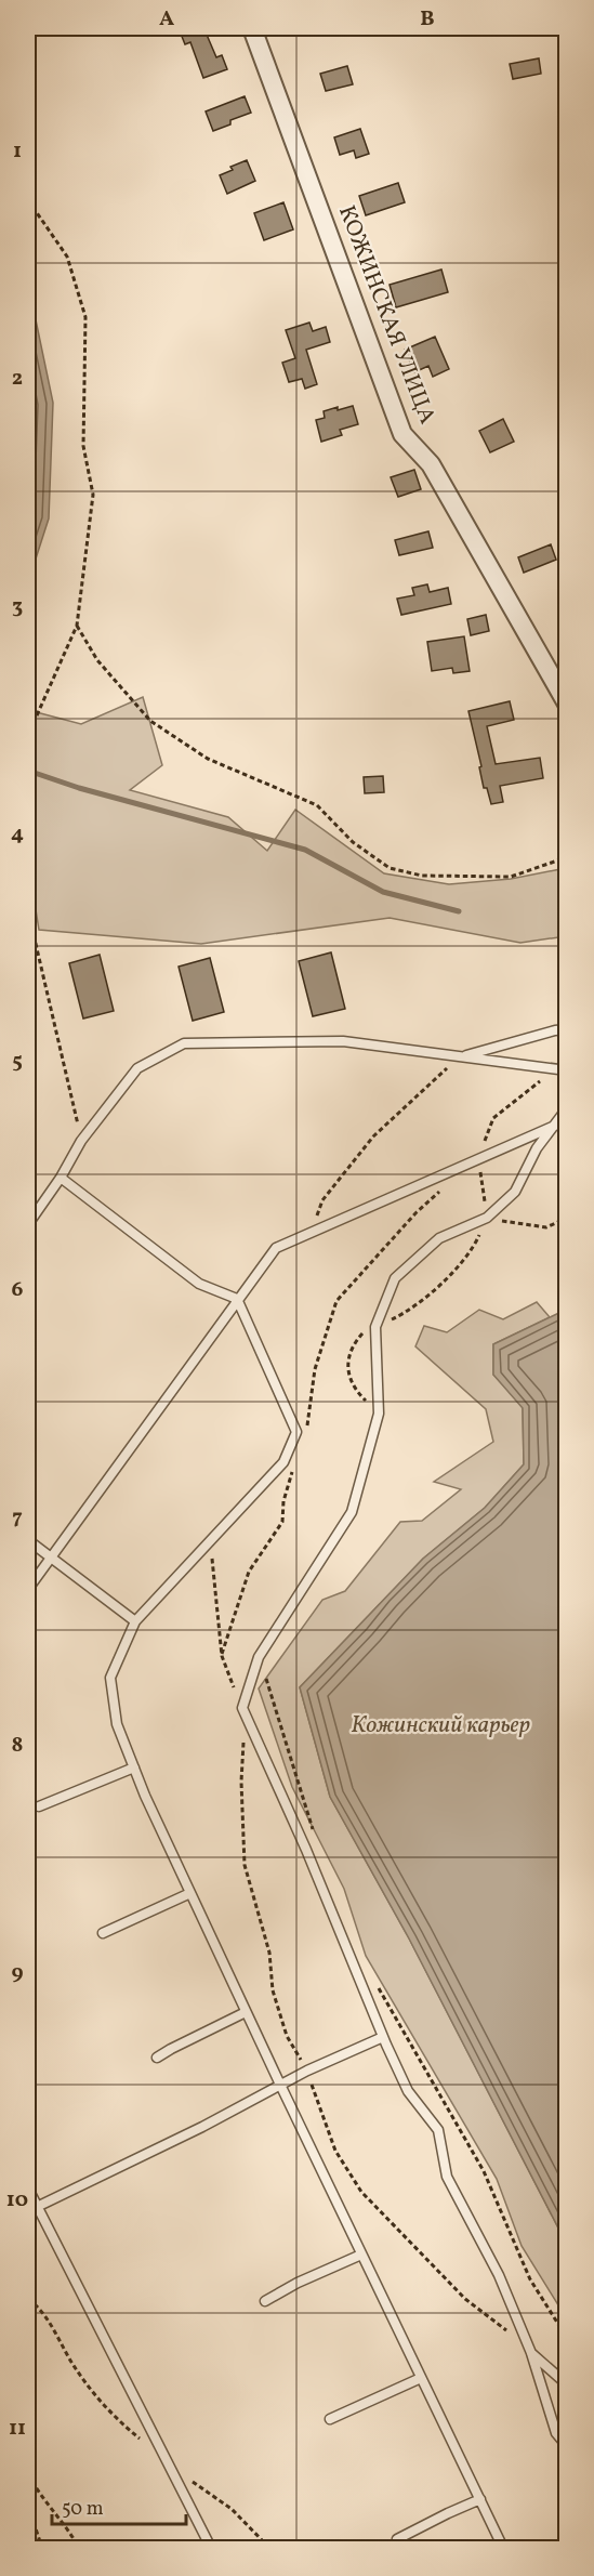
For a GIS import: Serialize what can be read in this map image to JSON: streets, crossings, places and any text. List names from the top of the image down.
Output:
{
  "streets": {
    "street": ["КОЖИНСКАЯ УЛИЦА"]
  },
  "water": ["Кожинский карьер"],
  "scale_bar": "50 m",
  "grid": {
    "columns": ["A", "B"],
    "rows": [
      "1",
      "2",
      "3",
      "4",
      "5",
      "6",
      "7",
      "8",
      "9",
      "10",
      "11"
    ]
  }
}
